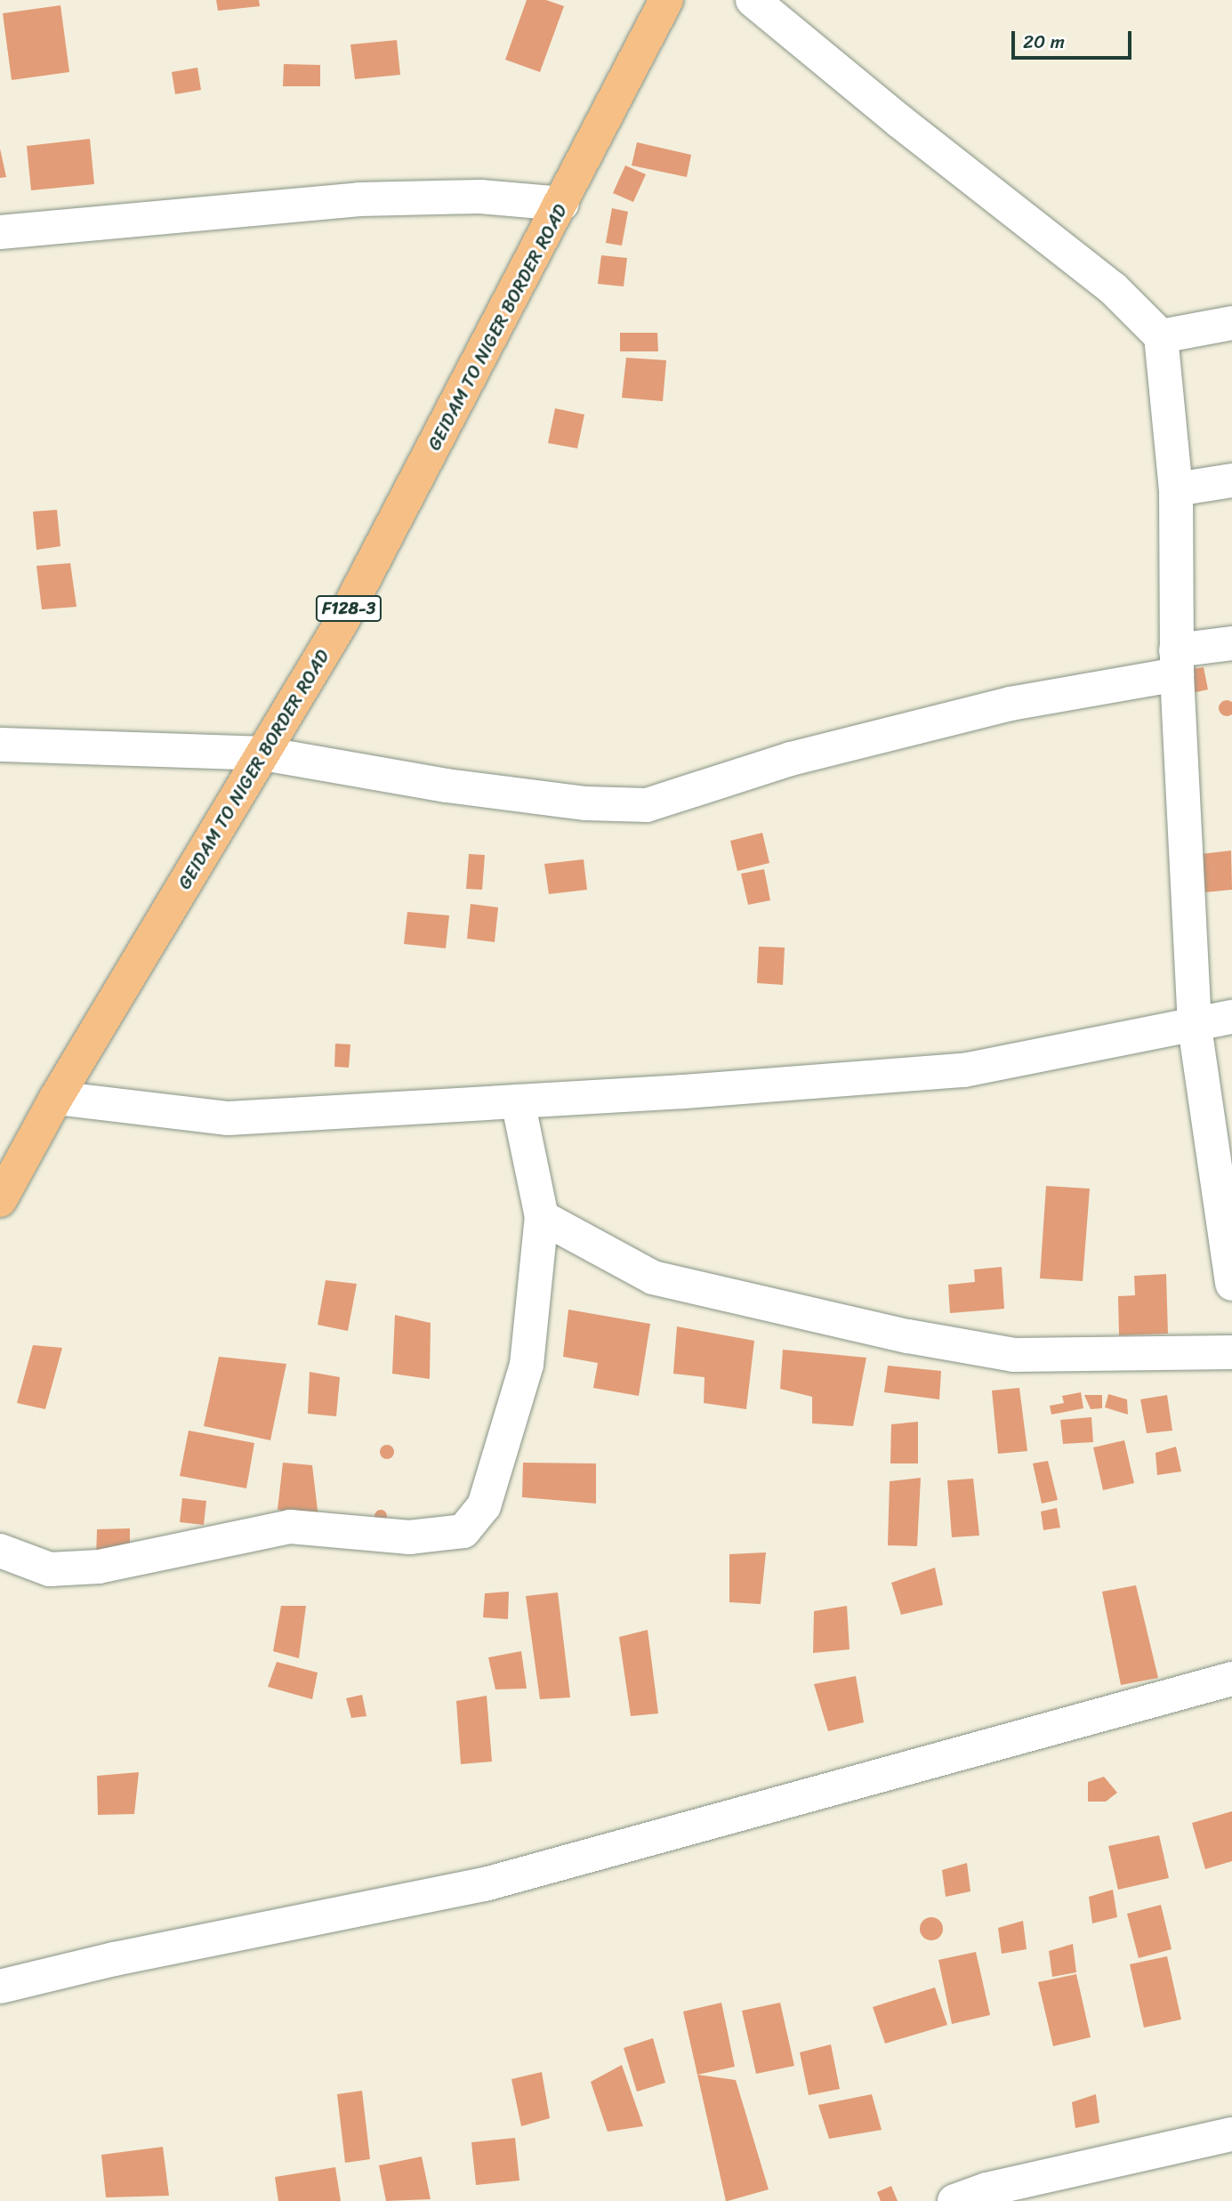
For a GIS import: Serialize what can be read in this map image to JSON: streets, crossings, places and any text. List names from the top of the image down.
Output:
{
  "streets": {
    "main road": ["GEIDAM TO NIGER BORDER ROAD", "F128-3"]
  },
  "scale_bar": "20 m"
}
